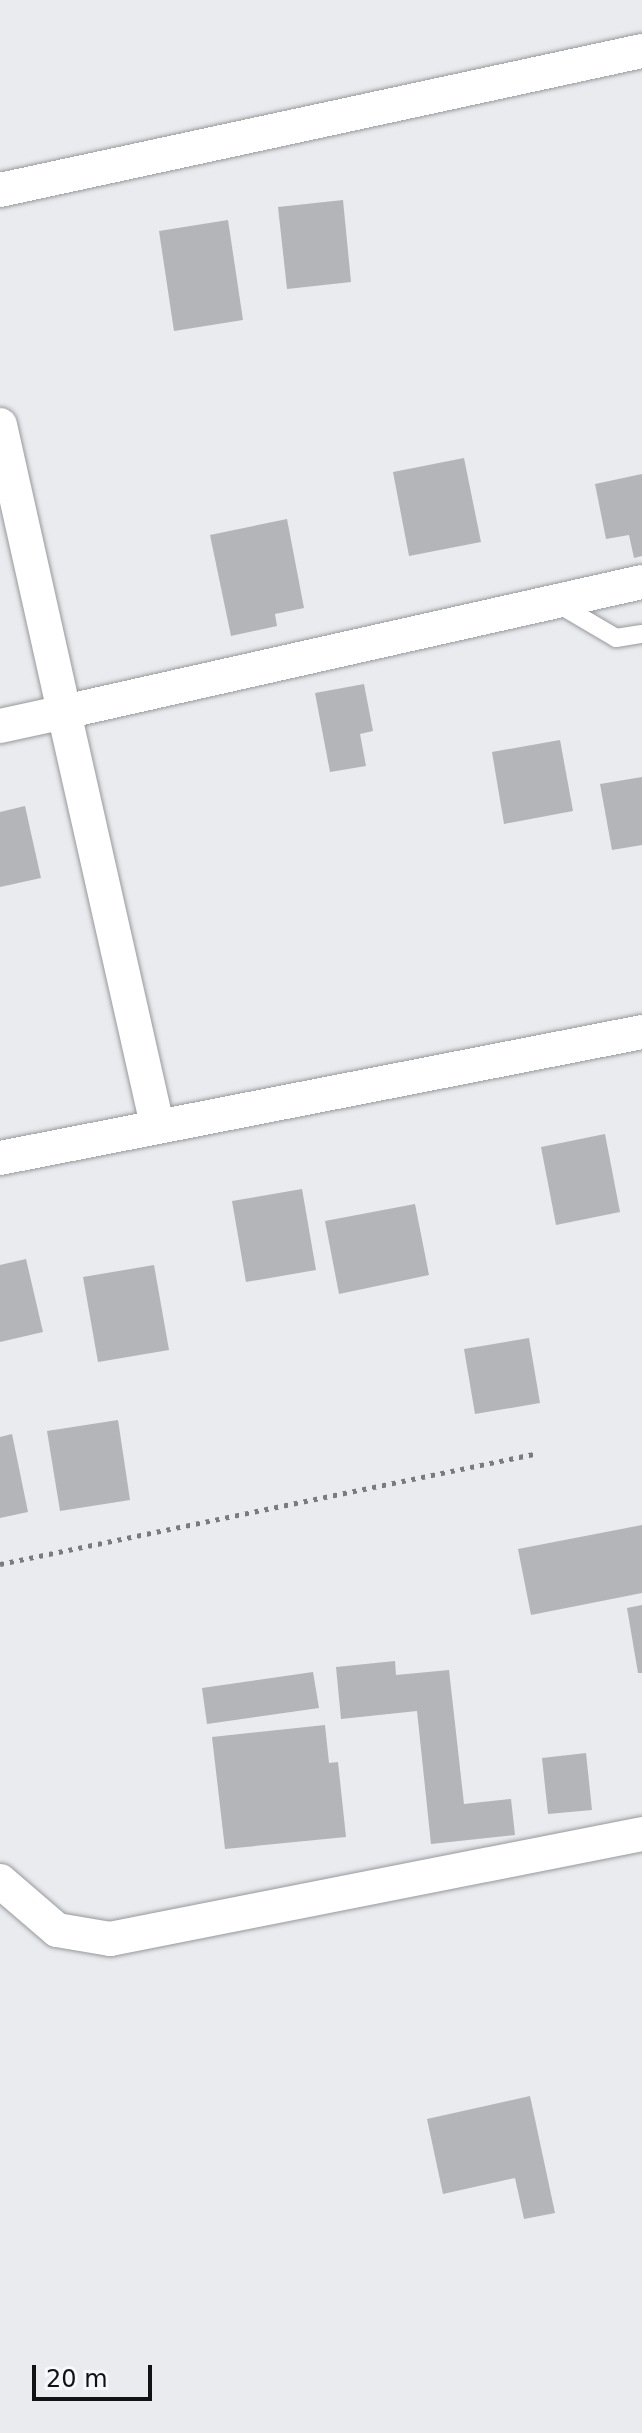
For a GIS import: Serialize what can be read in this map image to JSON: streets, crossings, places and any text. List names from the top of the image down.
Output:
{
  "scale_bar": "20 m"
}
